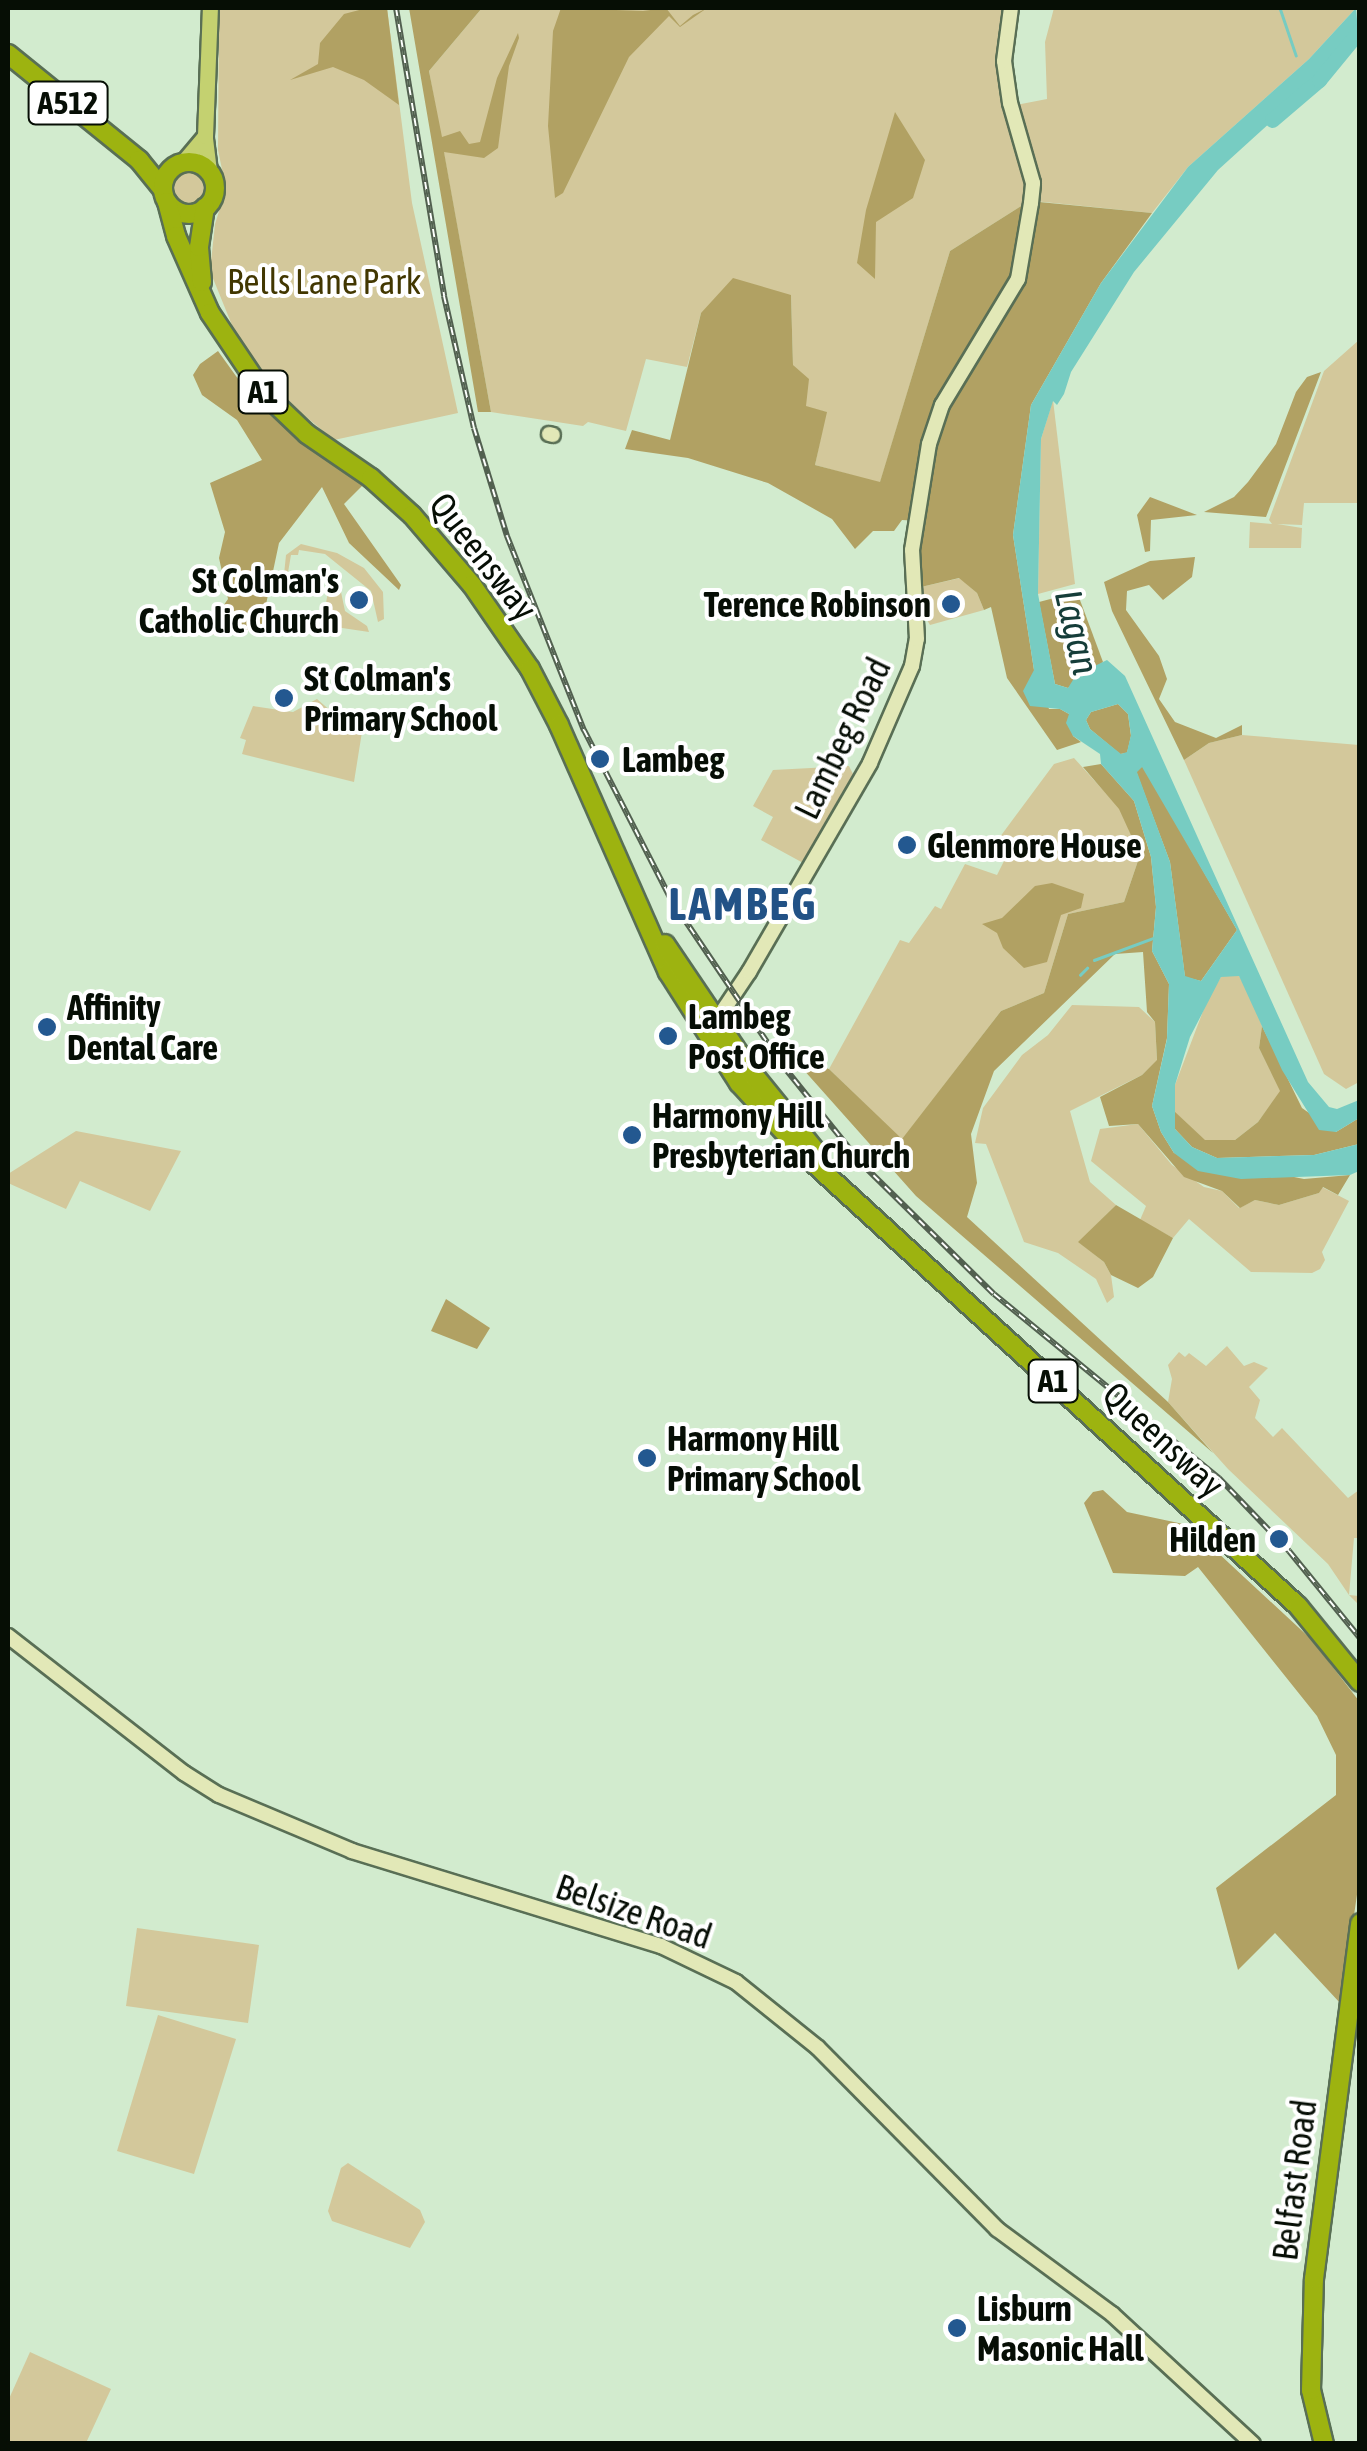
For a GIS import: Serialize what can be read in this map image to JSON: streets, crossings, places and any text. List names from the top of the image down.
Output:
{
  "streets": {
    "highway": [
      "A512",
      "A1",
      "Queensway",
      "Belfast Road"
    ],
    "street": ["Lambeg Road", "Belsize Road"]
  },
  "crossings": [
    ["A512", "A1"],
    ["A512", "Queensway"],
    ["A1", "Queensway"],
    ["Queensway", "Lambeg Road"]
  ],
  "districts": ["LAMBEG"],
  "water": ["Lagan"],
  "parks": ["Bells Lane Park"],
  "places": [
    "St Colman's Catholic Church",
    "Terence Robinson",
    "St Colman's Primary School",
    "Lambeg",
    "Glenmore House",
    "Affinity Dental Care",
    "Lambeg Post Office",
    "Harmony Hill Presbyterian Church",
    "Harmony Hill Primary School",
    "Hilden",
    "Lisburn Masonic Hall"
  ]
}
